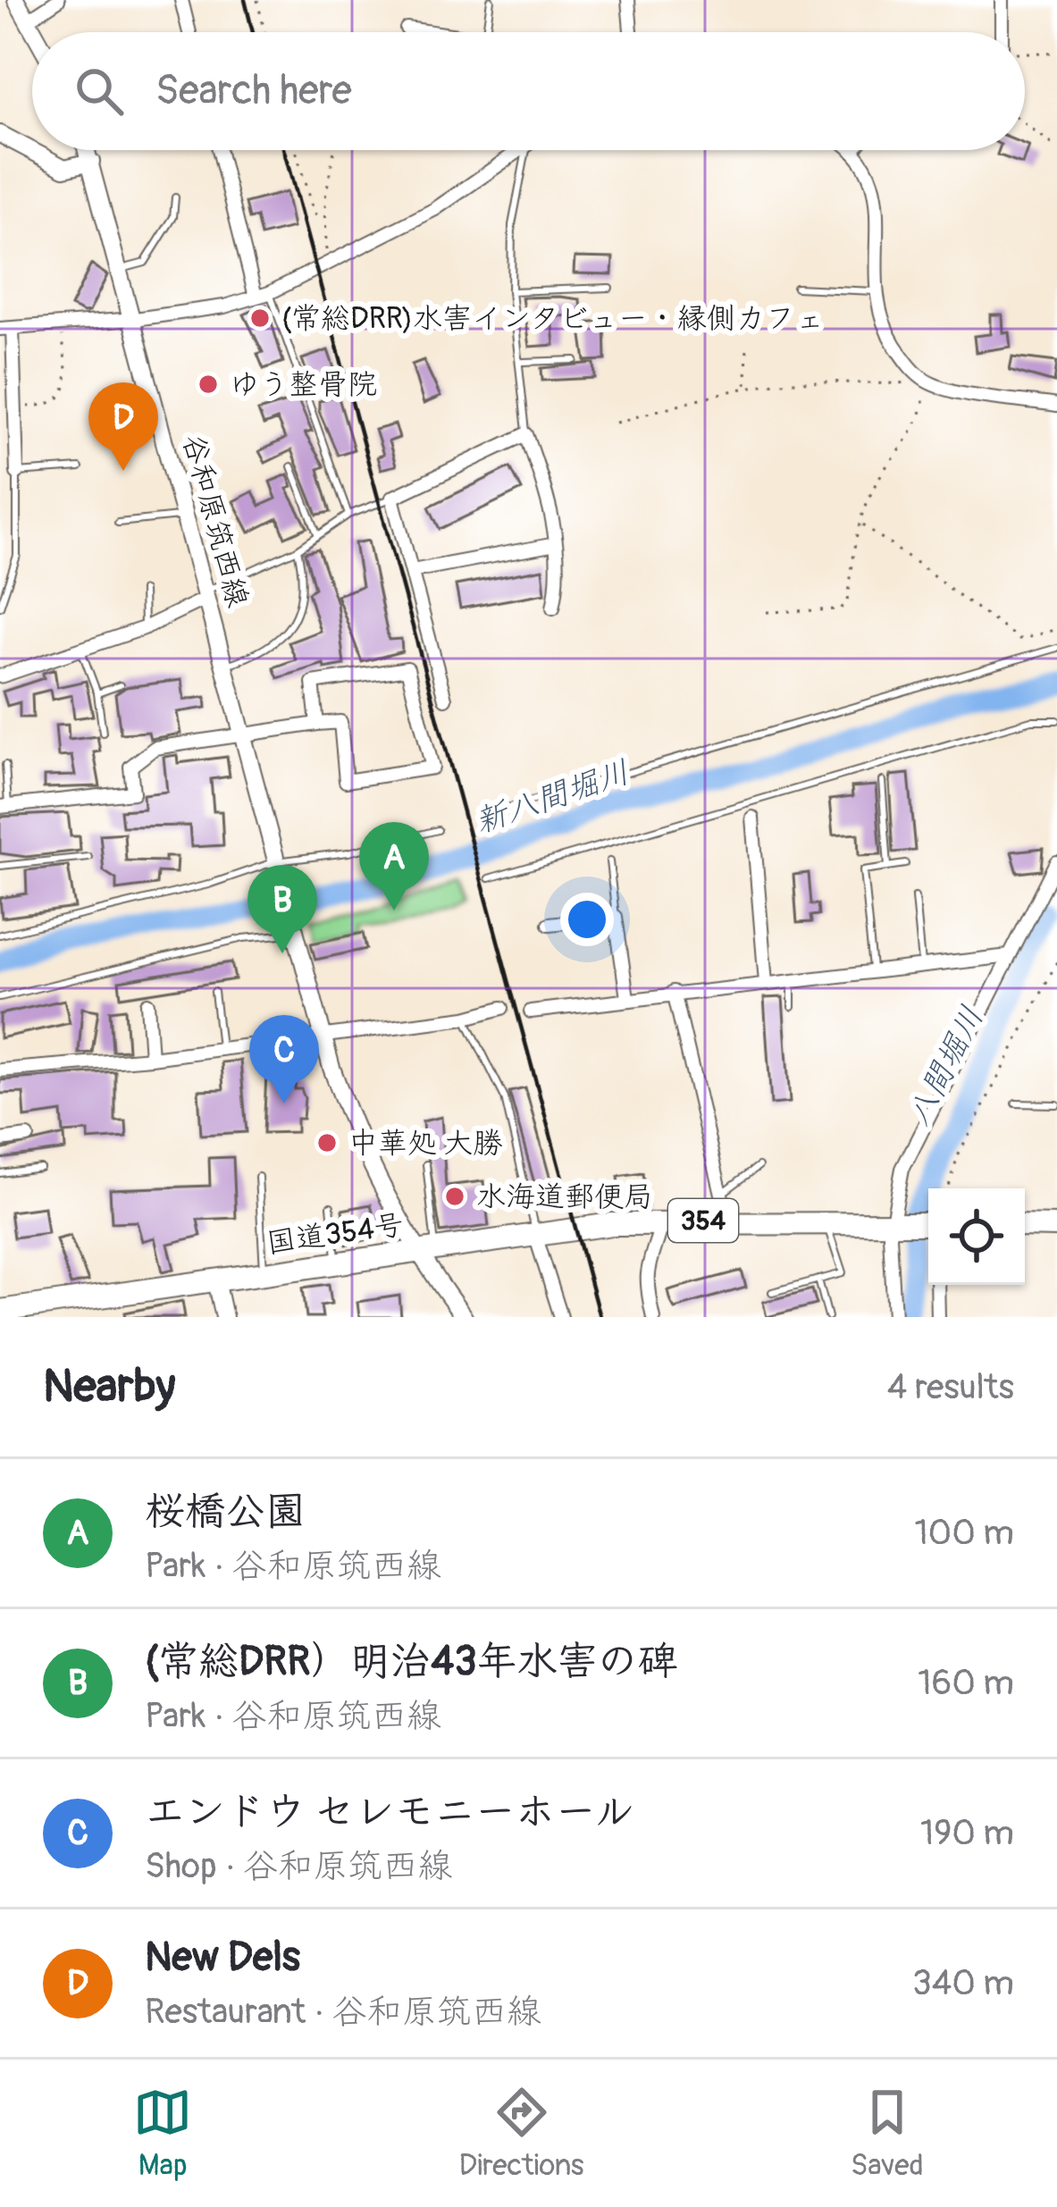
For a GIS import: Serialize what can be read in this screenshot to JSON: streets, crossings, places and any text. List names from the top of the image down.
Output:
{
  "streets": {
    "highway": ["354", "国道354号"],
    "main road": ["谷和原筑西線"]
  },
  "crossings": [
    ["谷和原筑西線", "国道354号"]
  ],
  "water": ["新八間堀川", "八間堀川"],
  "places": [
    "(常総DRR)水害インタビュー・縁側カフェ",
    "ゆう整骨院",
    "中華処 大勝",
    "水海道郵便局"
  ],
  "page": {
    "search": "Search here",
    "pins": [
      "D",
      "A",
      "B",
      "C"
    ],
    "heading": ["Nearby", "4 results"],
    "list": [
      {
        "mark": "A",
        "name": "桜橋公園",
        "note": "Park · 谷和原筑西線",
        "value": "100 m"
      },
      {
        "mark": "B",
        "name": "(常総DRR）明治43年水害の碑",
        "note": "Park · 谷和原筑西線",
        "value": "160 m"
      },
      {
        "mark": "C",
        "name": "エンドウ セレモニーホール",
        "note": "Shop · 谷和原筑西線",
        "value": "190 m"
      },
      {
        "mark": "D",
        "name": "New Dels",
        "note": "Restaurant · 谷和原筑西線",
        "value": "340 m"
      }
    ],
    "nav": ["Map", "Directions", "Saved"]
  }
}
